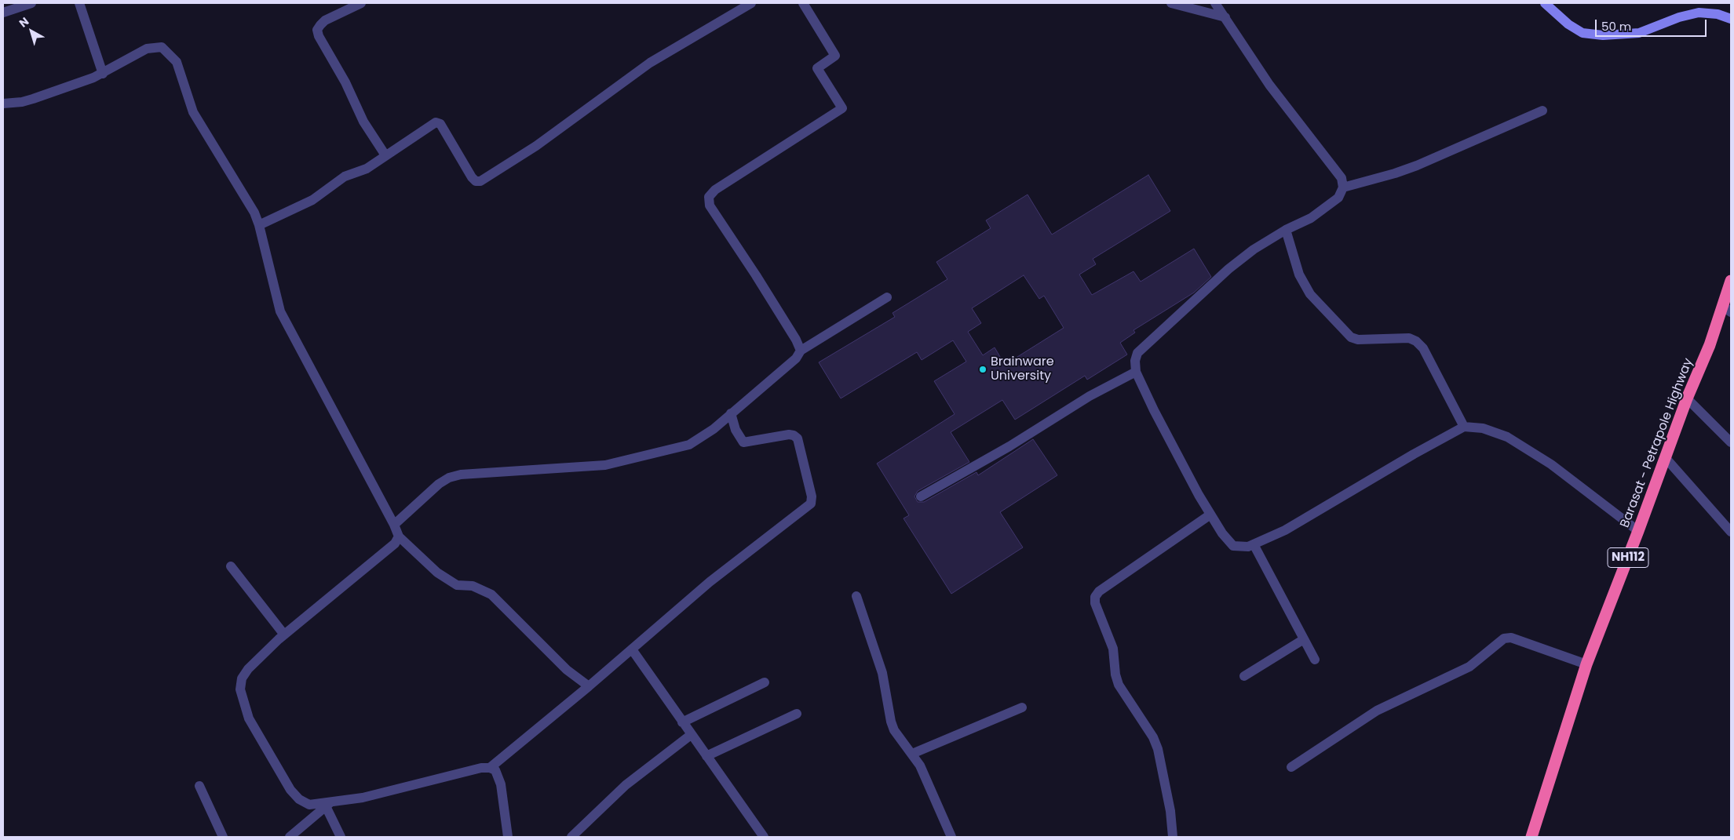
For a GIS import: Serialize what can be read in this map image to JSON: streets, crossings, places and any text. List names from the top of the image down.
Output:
{
  "streets": {
    "highway": ["Barasat - Petrapole Highway", "NH112"]
  },
  "places": ["Brainware University"],
  "scale_bar": "50 m",
  "north": "top left"
}
